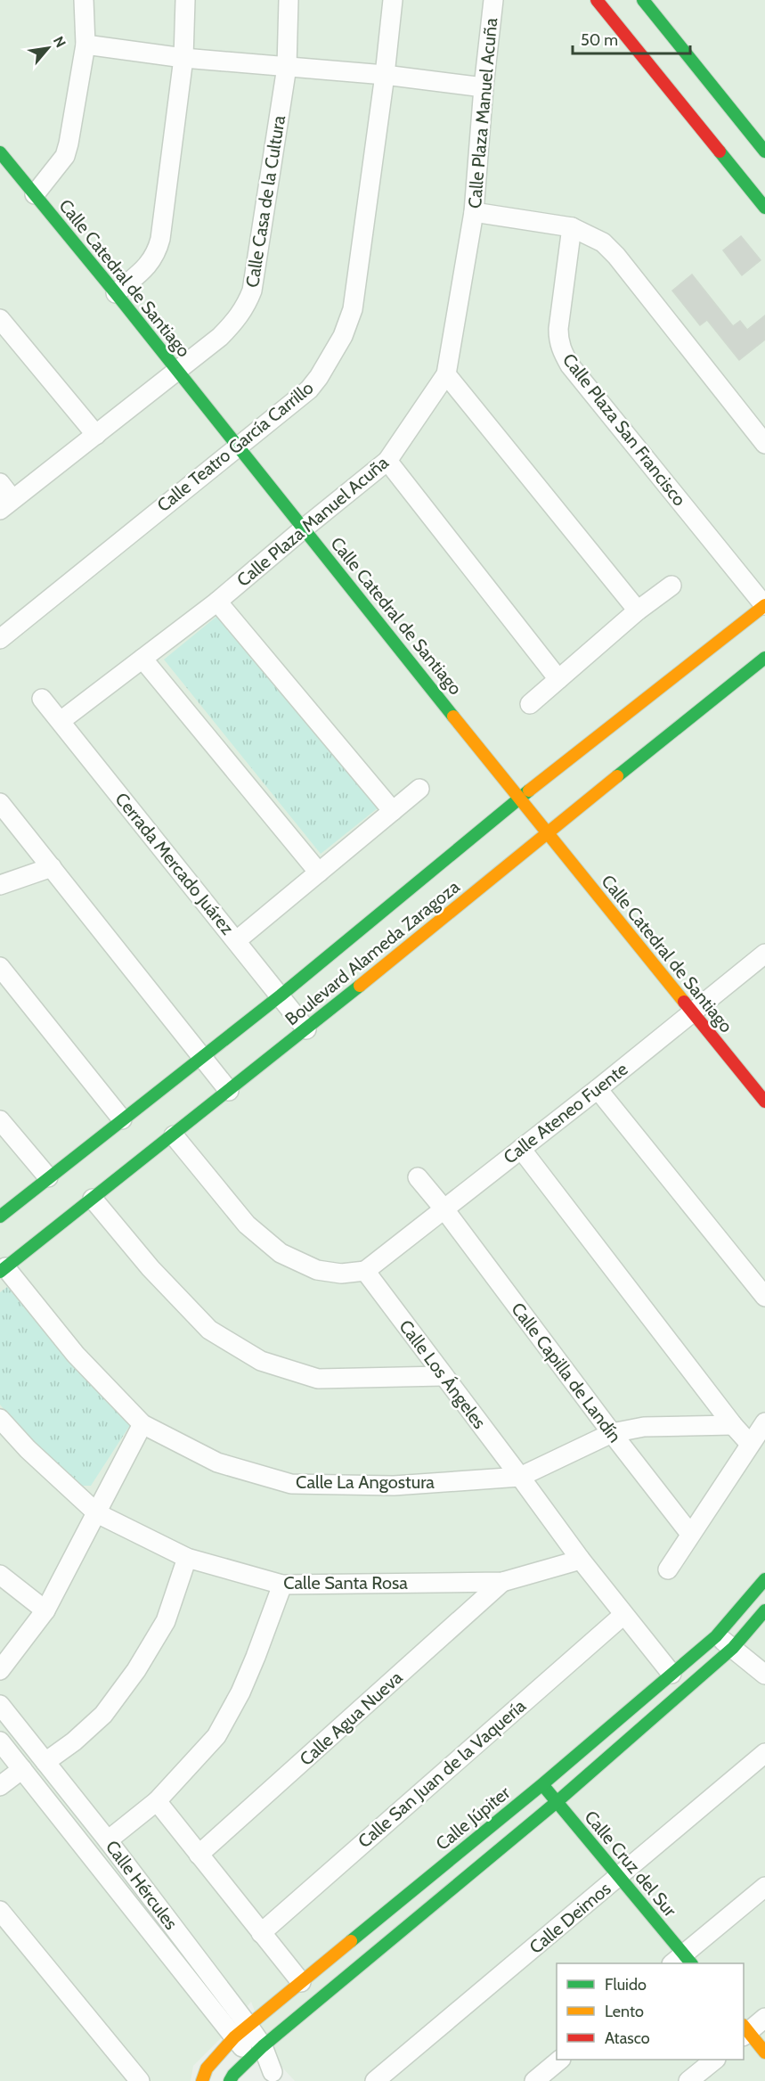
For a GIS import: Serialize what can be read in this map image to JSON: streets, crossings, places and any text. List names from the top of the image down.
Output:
{
  "streets": {
    "street": [
      "Calle Plaza Manuel Acuña",
      "Calle Casa de la Cultura",
      "Calle Catedral de Santiago",
      "Calle Plaza San Francisco",
      "Calle Teatro García Carrillo",
      "Cerrada Mercado Juárez",
      "Boulevard Alameda Zaragoza",
      "Calle Ateneo Fuente",
      "Calle Capilla de Landín",
      "Calle Los Ángeles",
      "Calle La Angostura",
      "Calle Santa Rosa",
      "Calle Agua Nueva",
      "Calle San Juan de la Vaquería",
      "Calle Júpiter",
      "Calle Cruz del Sur",
      "Calle Hércules",
      "Calle Deimos"
    ]
  },
  "crossings": [
    ["Calle Plaza Manuel Acuña", "Calle Catedral de Santiago"],
    ["Calle Plaza Manuel Acuña", "Cerrada Mercado Juárez"],
    ["Calle Casa de la Cultura", "Calle Catedral de Santiago"],
    ["Calle Catedral de Santiago", "Calle Teatro García Carrillo"],
    ["Calle Catedral de Santiago", "Boulevard Alameda Zaragoza"],
    ["Calle Catedral de Santiago", "Calle Ateneo Fuente"],
    ["Calle Plaza San Francisco", "Boulevard Alameda Zaragoza"],
    ["Cerrada Mercado Juárez", "Boulevard Alameda Zaragoza"],
    ["Boulevard Alameda Zaragoza", "Calle La Angostura"],
    ["Calle Ateneo Fuente", "Calle Capilla de Landín"],
    ["Calle Ateneo Fuente", "Calle Los Ángeles"],
    ["Calle Capilla de Landín", "Calle La Angostura"],
    ["Calle Los Ángeles", "Calle La Angostura"],
    ["Calle Los Ángeles", "Calle Santa Rosa"],
    ["Calle Los Ángeles", "Calle San Juan de la Vaquería"],
    ["Calle Los Ángeles", "Calle Júpiter"],
    ["Calle Santa Rosa", "Calle Agua Nueva"],
    ["Calle Júpiter", "Calle Cruz del Sur"],
    ["Calle Júpiter", "Calle Hércules"],
    ["Calle Cruz del Sur", "Calle Deimos"]
  ],
  "legend": ["Fluido", "Lento", "Atasco"],
  "scale_bar": "50 m",
  "north": "top right"
}
